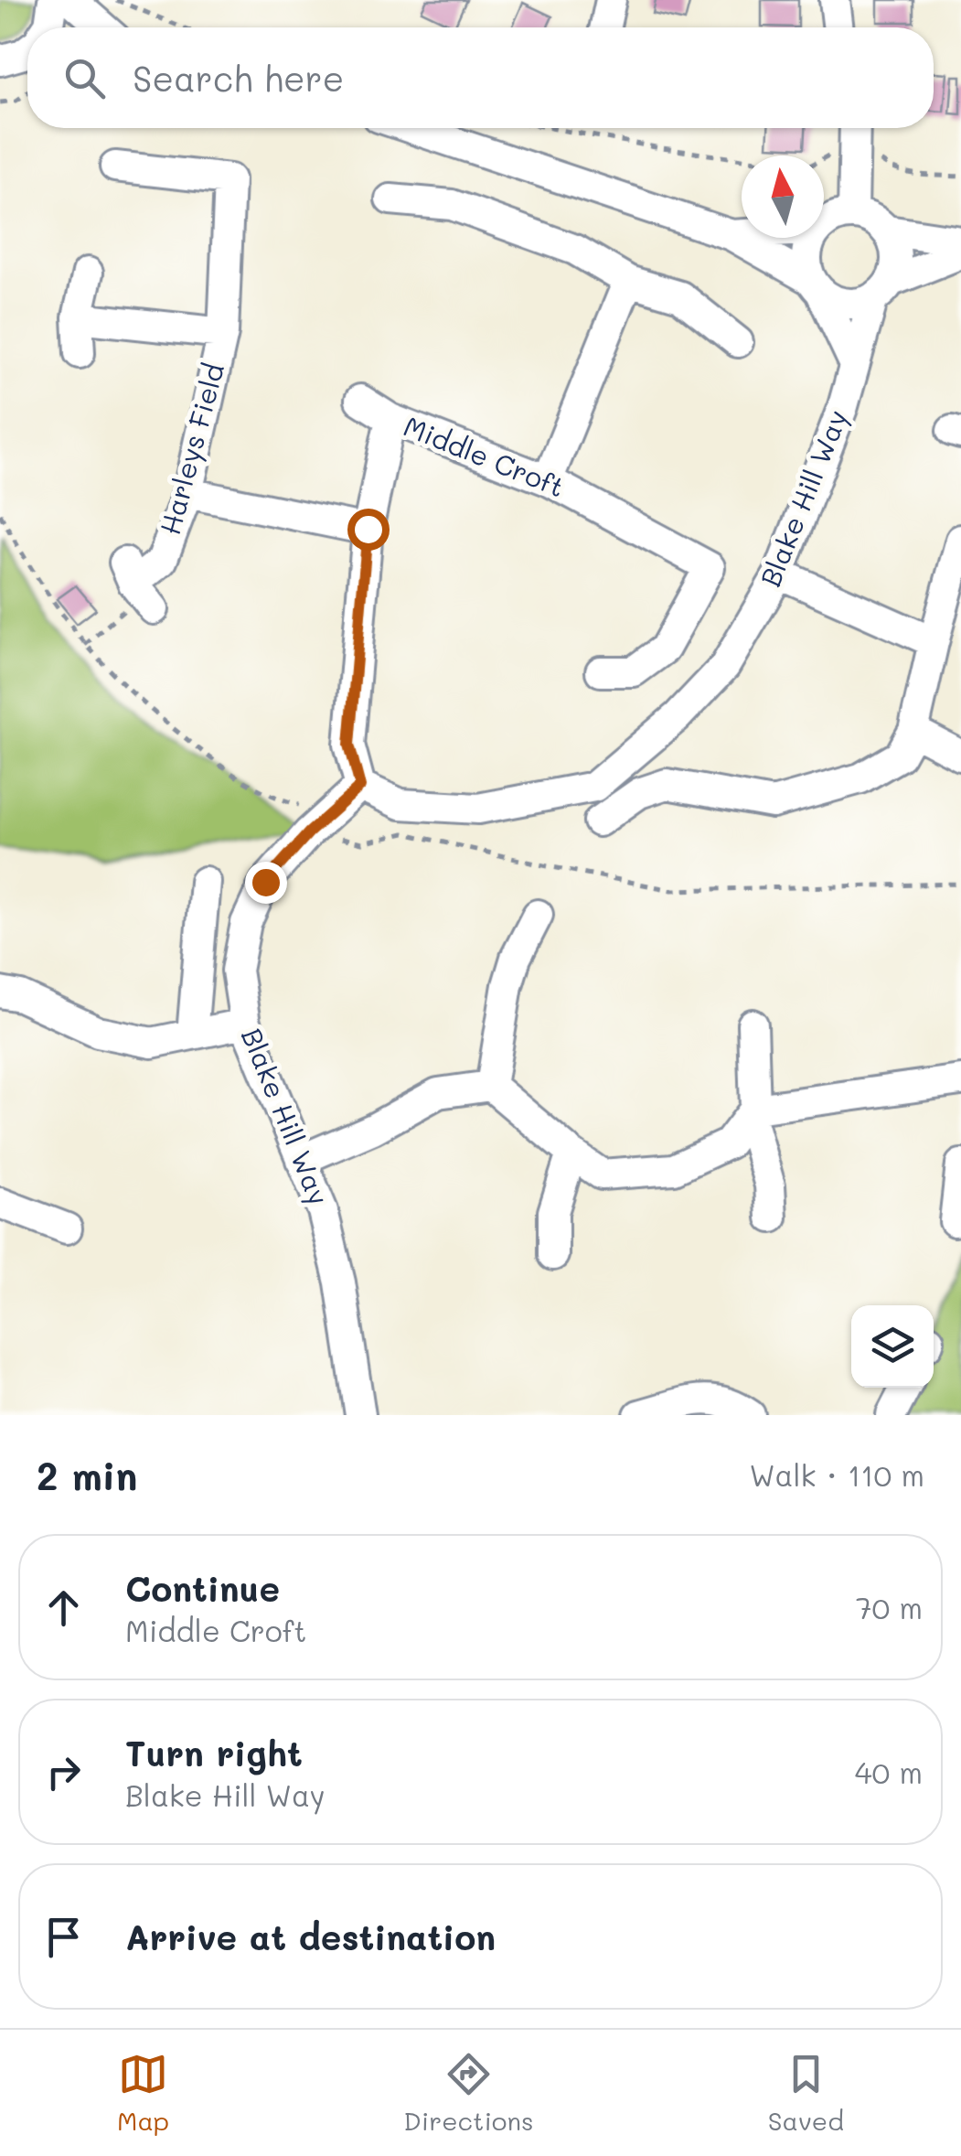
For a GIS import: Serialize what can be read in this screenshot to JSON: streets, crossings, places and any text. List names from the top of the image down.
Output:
{
  "streets": {
    "street": ["Harleys Field", "Middle Croft", "Blake Hill Way"]
  },
  "crossings": [
    ["Middle Croft", "Blake Hill Way"]
  ],
  "north": "top",
  "page": {
    "search": "Search here",
    "heading": ["2 min", "Walk · 110 m"],
    "list": [
      ["Continue", "Middle Croft", "70 m"],
      ["Turn right", "Blake Hill Way", "40 m"],
      "Arrive at destination"
    ],
    "nav": ["Map", "Directions", "Saved"]
  }
}
